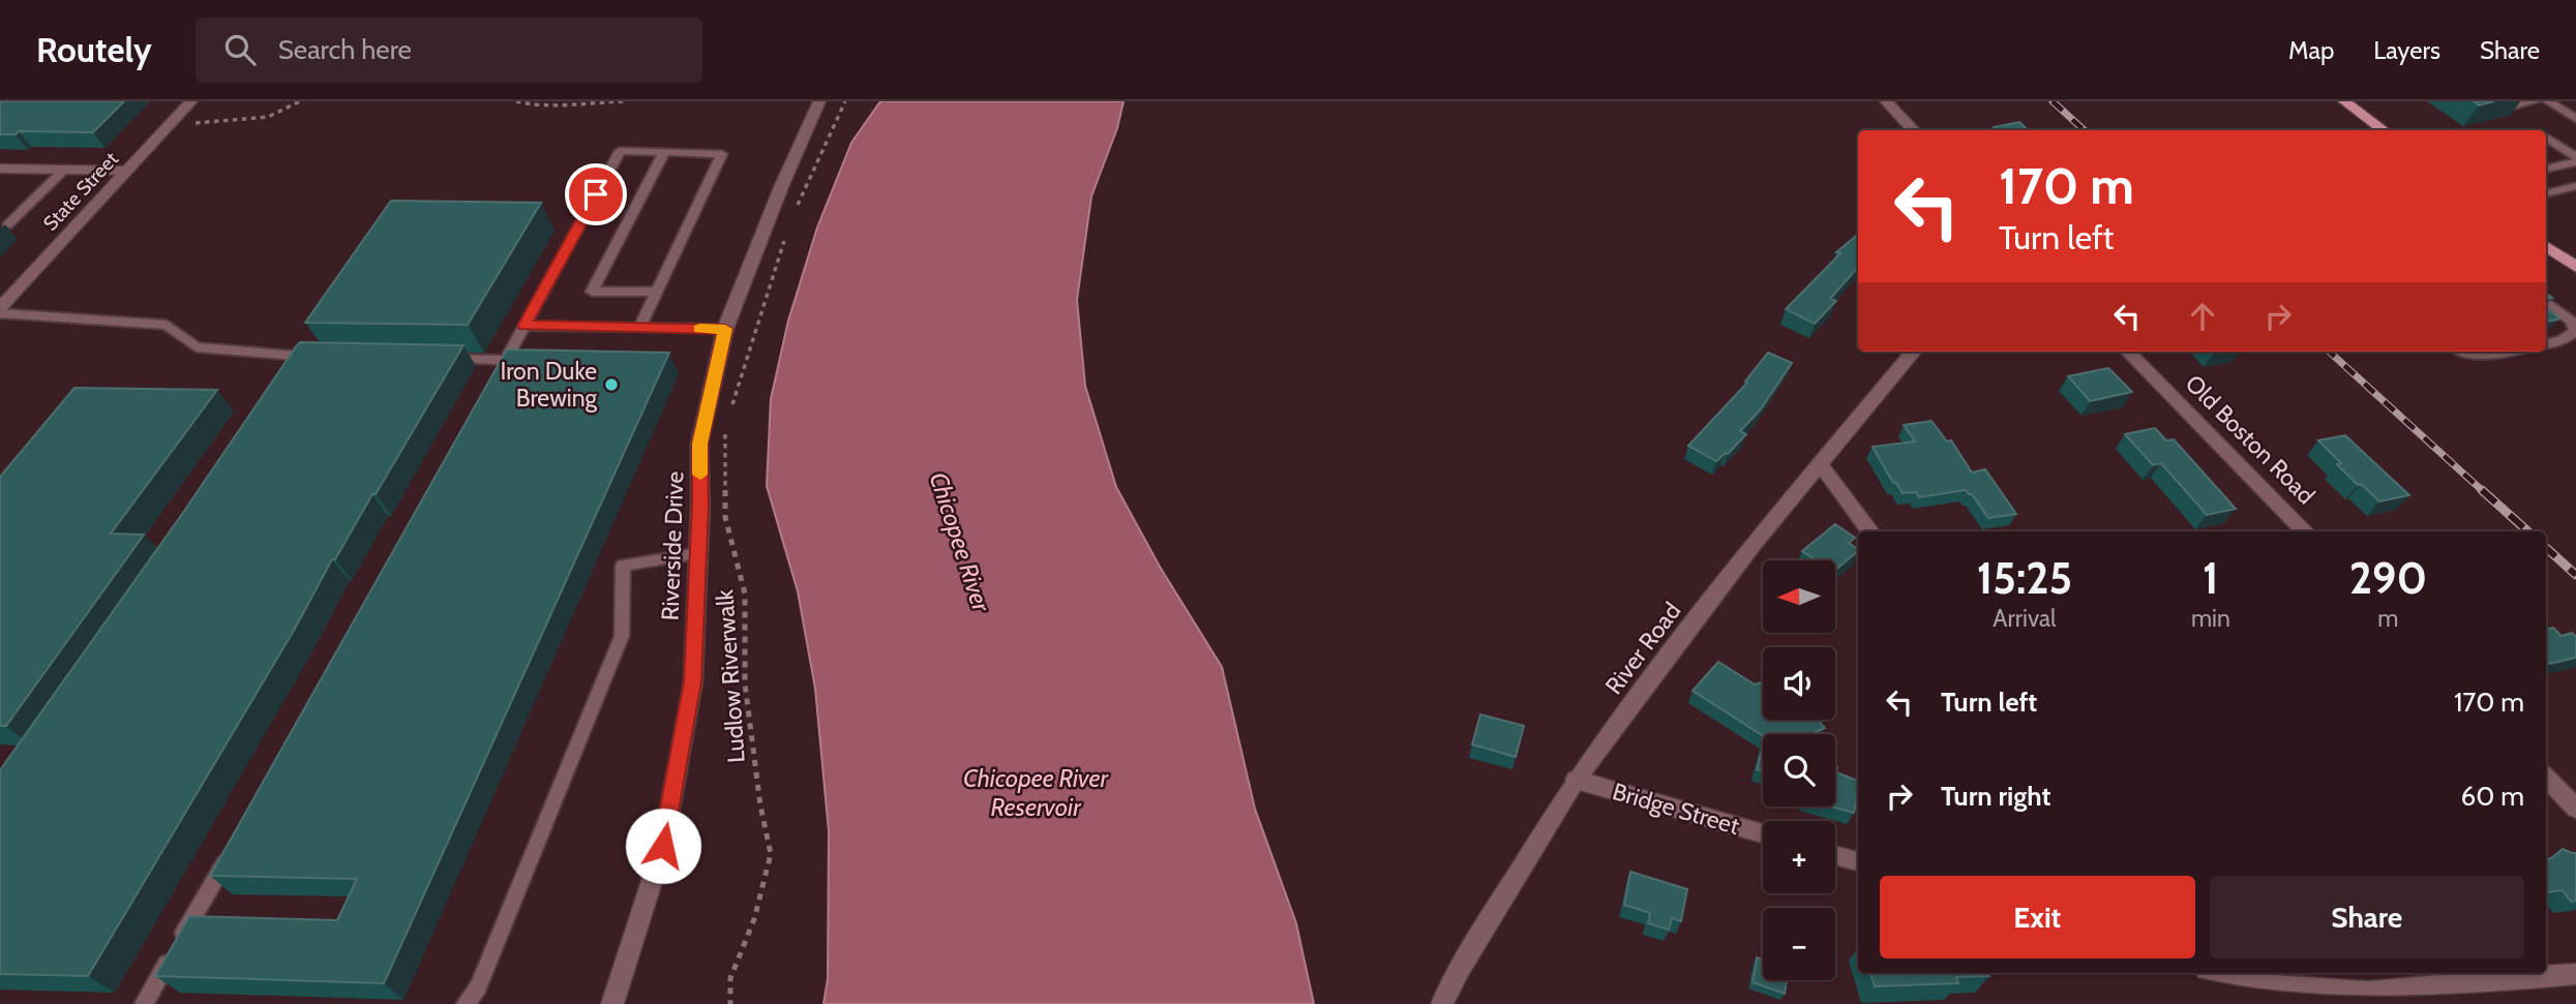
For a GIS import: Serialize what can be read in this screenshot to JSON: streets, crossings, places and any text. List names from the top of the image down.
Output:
{
  "streets": {
    "street": [
      "State Street",
      "Old Boston Road",
      "Riverside Drive",
      "River Road",
      "Bridge Street"
    ],
    "path": ["Ludlow Riverwalk"]
  },
  "crossings": [
    ["River Road", "Bridge Street"]
  ],
  "water": ["Chicopee River", "Chicopee River Reservoir"],
  "places": ["Iron Duke Brewing"],
  "north": "left",
  "page": {
    "header": "Routely",
    "search": "Search here",
    "nav": ["Map", "Layers", "Share"],
    "turn": ["170 m", "Turn left"],
    "eta": [
      "15:25",
      "Arrival",
      "1",
      "min",
      "290",
      "m"
    ],
    "map_buttons": ["+", "−"],
    "list": [
      {
        "name": "Turn left",
        "value": "170 m"
      },
      {
        "name": "Turn right",
        "value": "60 m"
      }
    ],
    "buttons": ["Exit", "Share"]
  }
}
